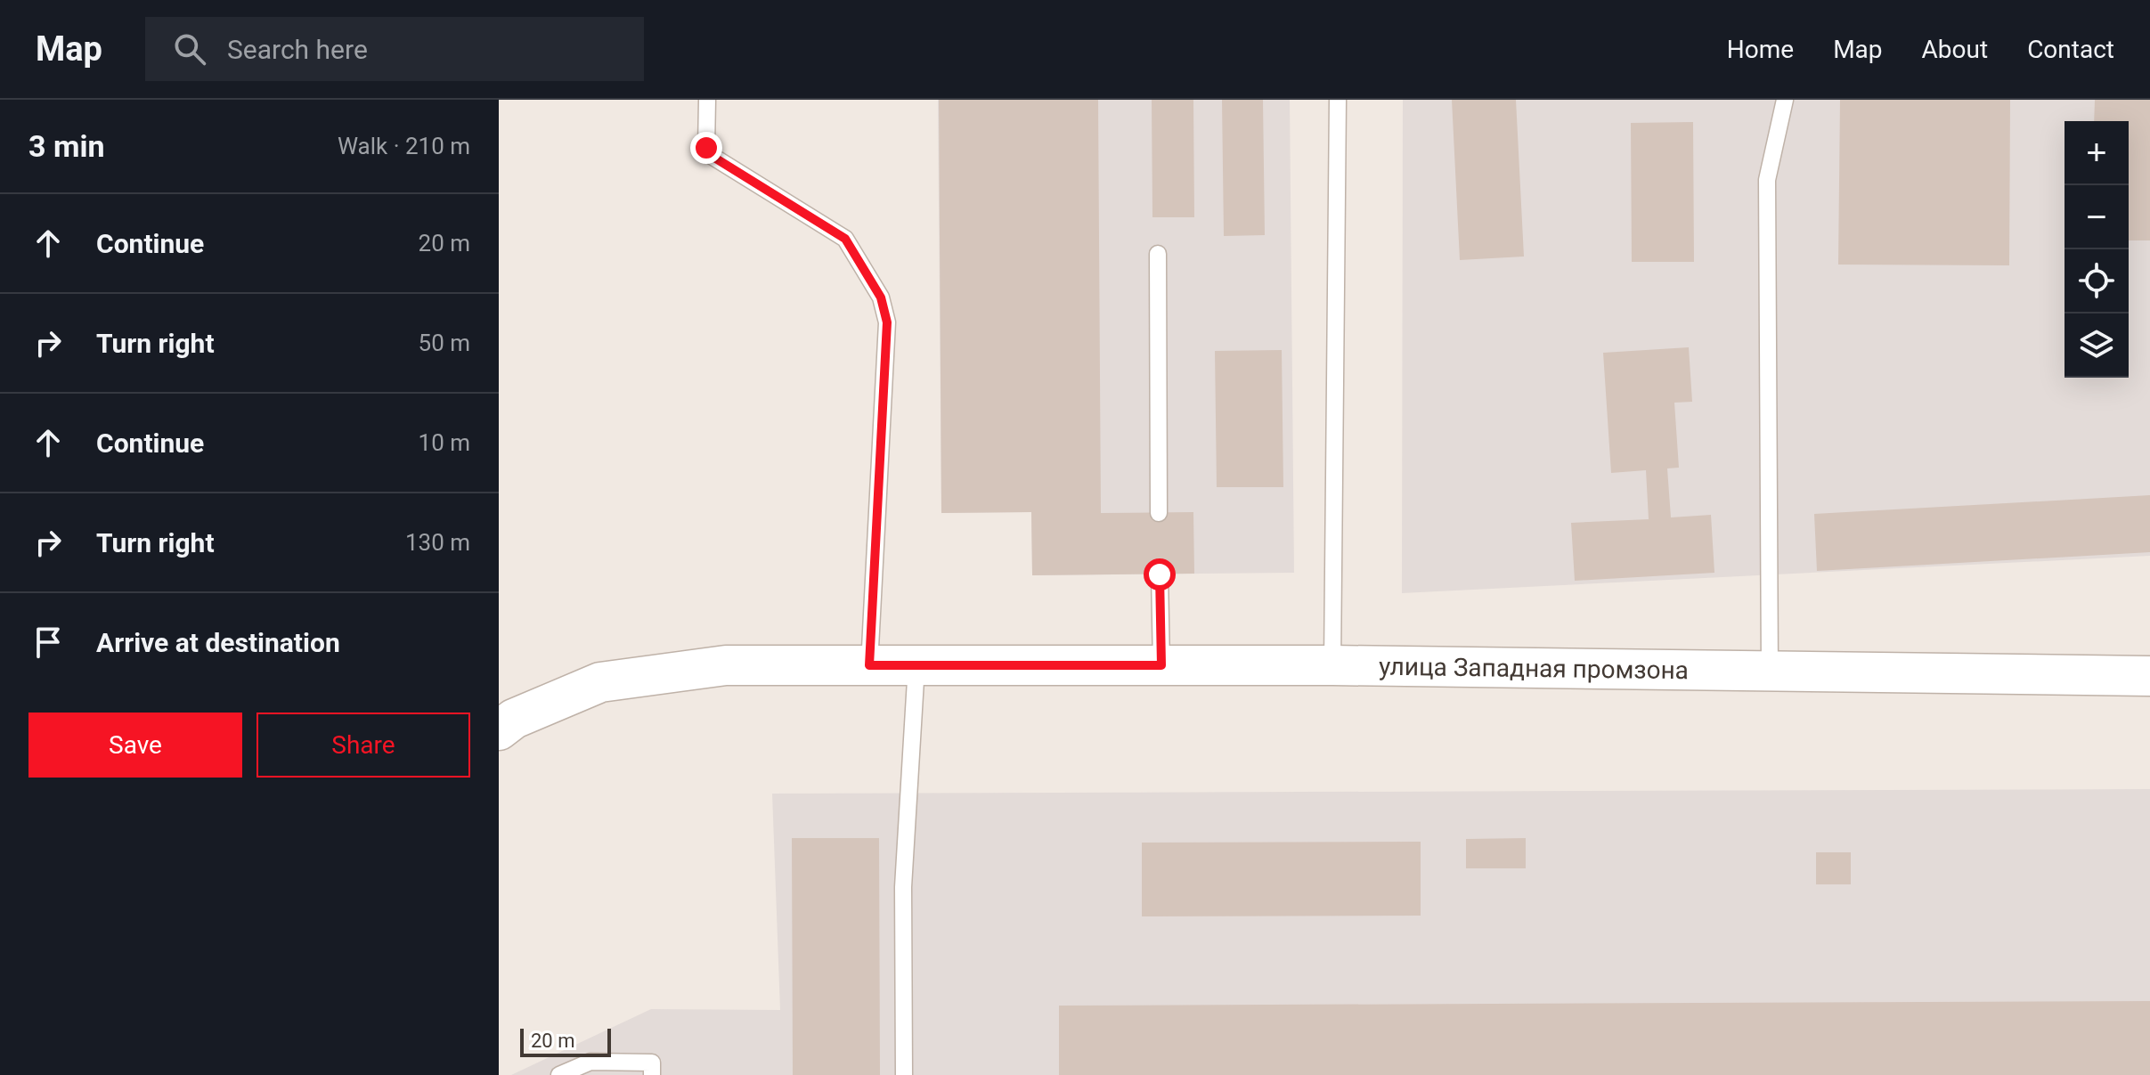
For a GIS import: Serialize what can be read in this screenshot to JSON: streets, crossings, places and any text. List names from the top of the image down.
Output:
{
  "streets": {
    "street": ["улица Западная промзона"]
  },
  "scale_bar": "20 m",
  "page": {
    "header": "Map",
    "search": "Search here",
    "nav": [
      "Home",
      "Map",
      "About",
      "Contact"
    ],
    "heading": ["3 min", "Walk · 210 m"],
    "map_buttons": ["+", "−"],
    "list": [
      ["Continue", "20 m"],
      ["Turn right", "50 m"],
      ["Continue", "10 m"],
      ["Turn right", "130 m"],
      "Arrive at destination"
    ],
    "buttons": ["Save", "Share"],
    "scale": "20 m"
  }
}
